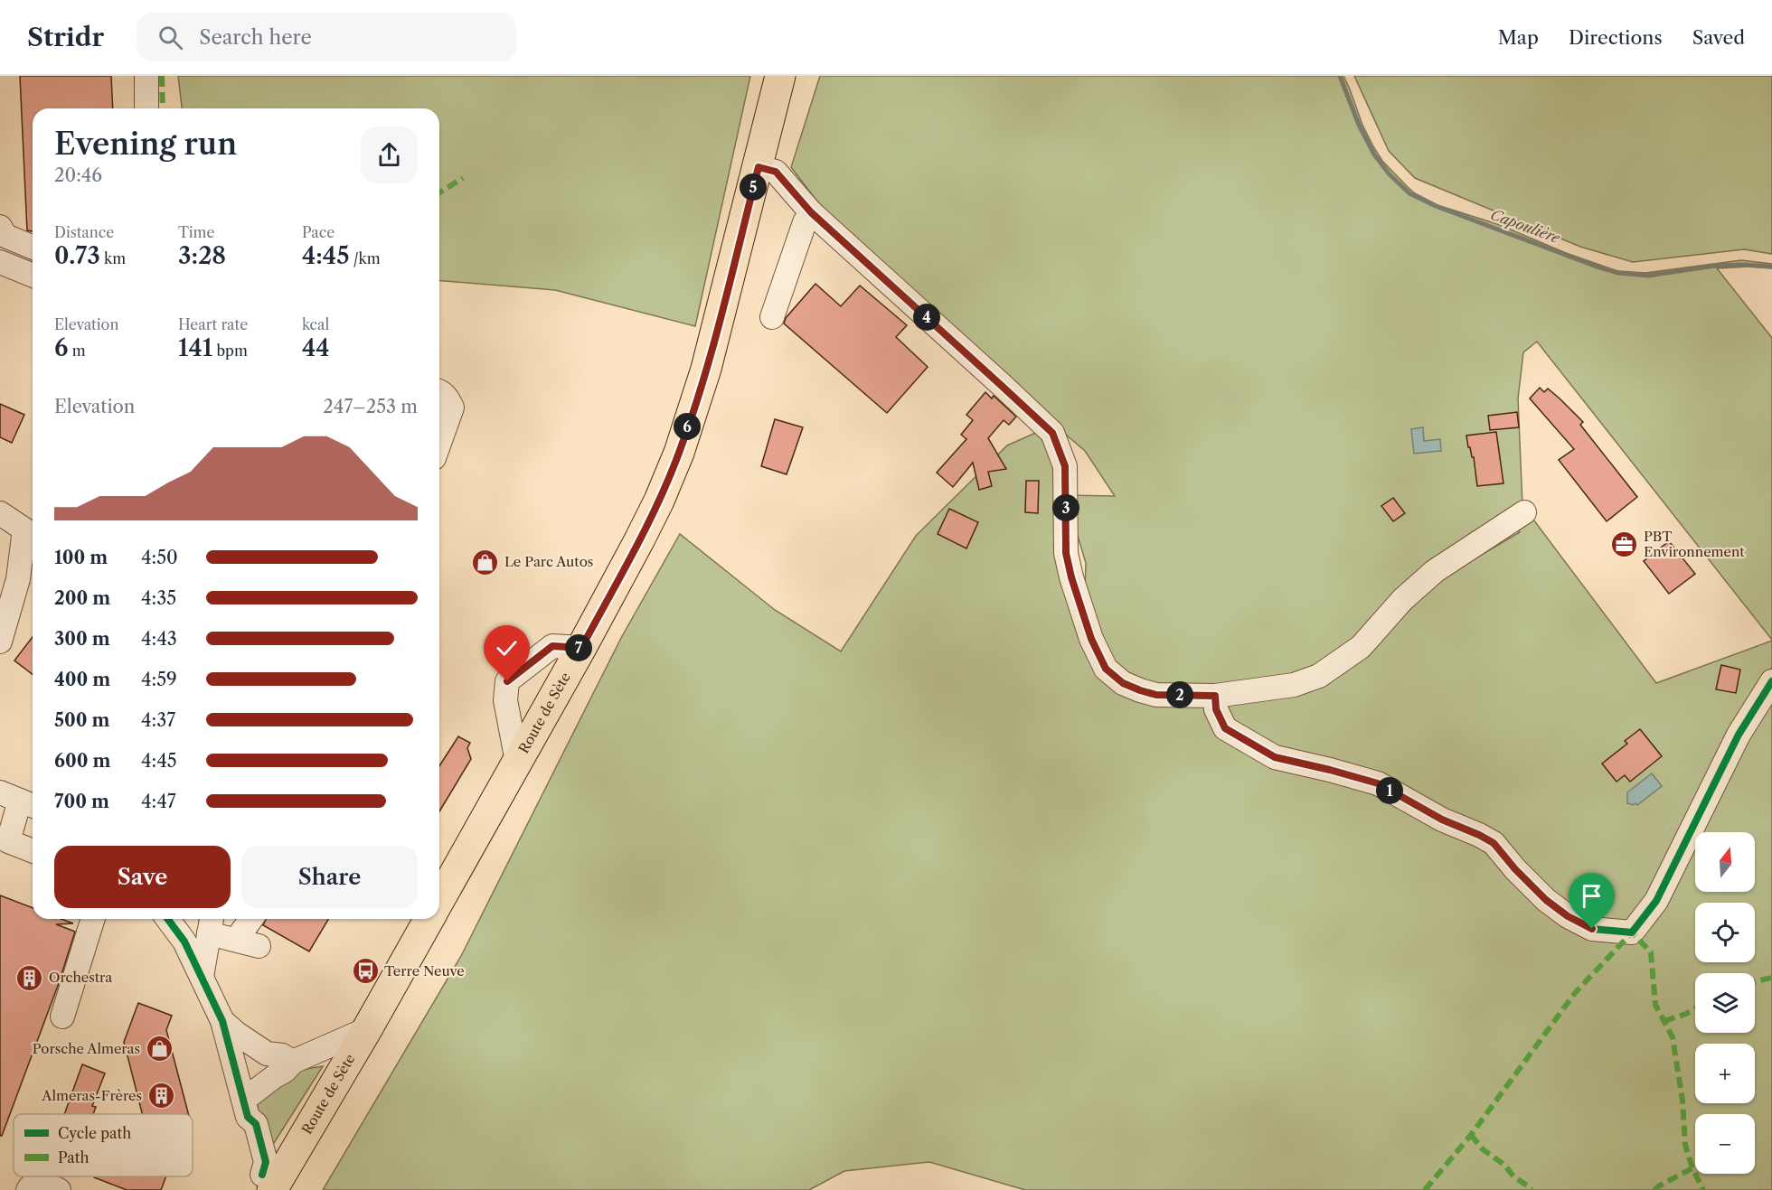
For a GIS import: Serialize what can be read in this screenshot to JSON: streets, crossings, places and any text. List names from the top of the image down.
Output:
{
  "streets": {
    "main road": ["Route de Sète"]
  },
  "water": ["Capoulière"],
  "places": {
    "office": ["PBT Environnement"],
    "shop": ["Le Parc Autos", "Porsche Almeras"],
    "bus stop": ["Terre Neuve"],
    "building": ["Orchestra", "Almeras-Frères"]
  },
  "legend": ["Cycle path", "Path"],
  "north": "top",
  "page": {
    "header": "Stridr",
    "search": "Search here",
    "nav": ["Map", "Directions", "Saved"],
    "heading": ["Evening run", "20:46"],
    "pins": [
      "5",
      "4",
      "6",
      "3",
      "7",
      "2",
      "1"
    ],
    "stats": [
      ["Distance", "0.73 km"],
      ["Time", "3:28"],
      ["Pace", "4:45 /km"],
      ["Elevation", "6 m"],
      ["Heart rate", "141 bpm"],
      ["kcal", "44"]
    ],
    "chart": ["Elevation", "247–253 m"],
    "list": [
      {
        "name": "100 m",
        "note": "4:50"
      },
      {
        "name": "200 m",
        "note": "4:35"
      },
      {
        "name": "300 m",
        "note": "4:43"
      },
      {
        "name": "400 m",
        "note": "4:59"
      },
      {
        "name": "500 m",
        "note": "4:37"
      },
      {
        "name": "600 m",
        "note": "4:45"
      },
      {
        "name": "700 m",
        "note": "4:47"
      }
    ],
    "map_buttons": ["+", "−"],
    "buttons": ["Save", "Share"]
  }
}
